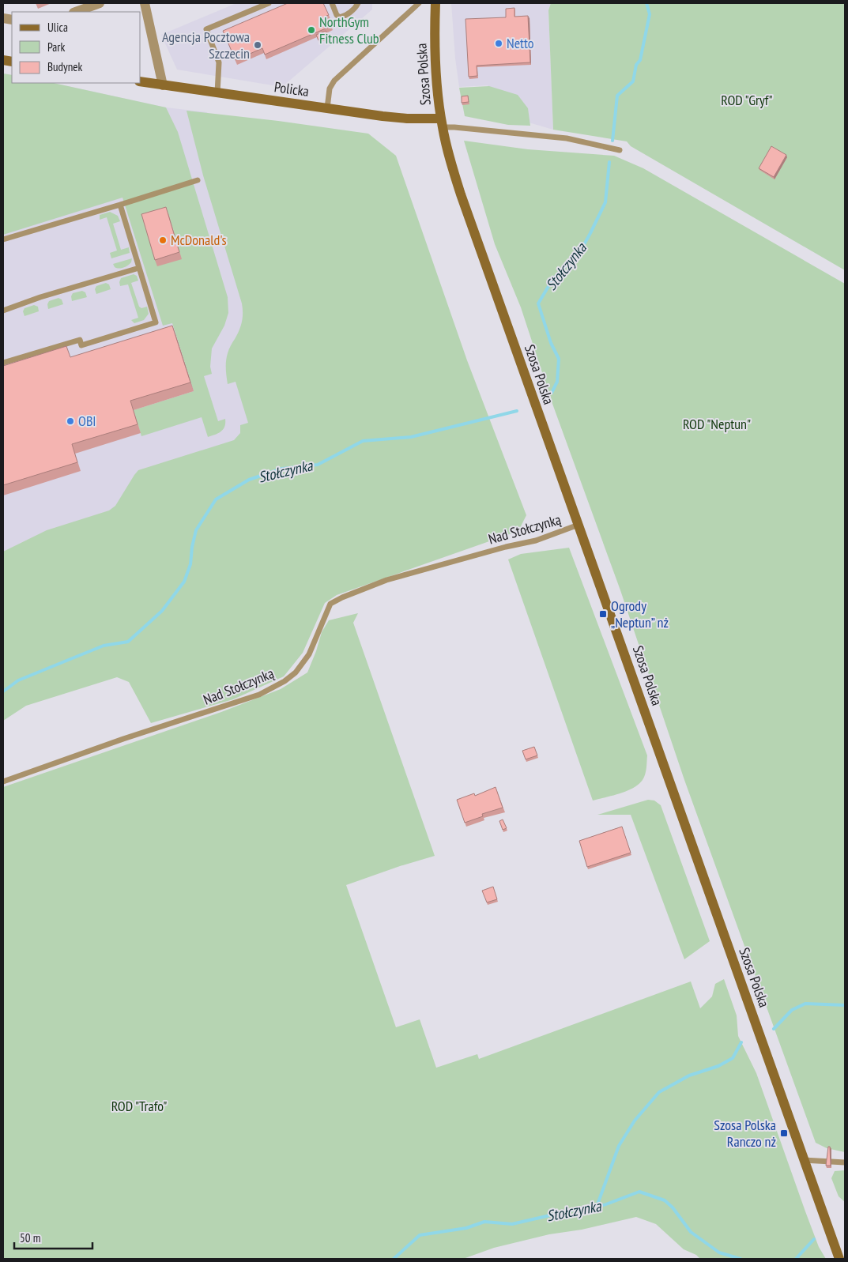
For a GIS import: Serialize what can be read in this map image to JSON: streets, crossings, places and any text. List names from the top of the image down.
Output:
{
  "streets": {
    "street": ["Szosa Polska", "Policka"],
    "lane": ["Nad Stołczynką"]
  },
  "crossings": [
    ["Szosa Polska", "Policka"],
    ["Szosa Polska", "Nad Stołczynką"]
  ],
  "water": ["Stołczynka"],
  "parks": ["ROD \"Gryf\"", "ROD \"Neptun\"", "ROD \"Trafo\""],
  "places": {
    "other": [
      "NorthGym Fitness Club",
      "Netto",
      "Agencja Pocztowa Szczecin",
      "McDonald's",
      "OBI"
    ],
    "transit": ["Ogrody „Neptun” nż", "Szosa Polska Ranczo nż"]
  },
  "legend": ["Ulica", "Park", "Budynek"],
  "scale_bar": "50 m"
}
